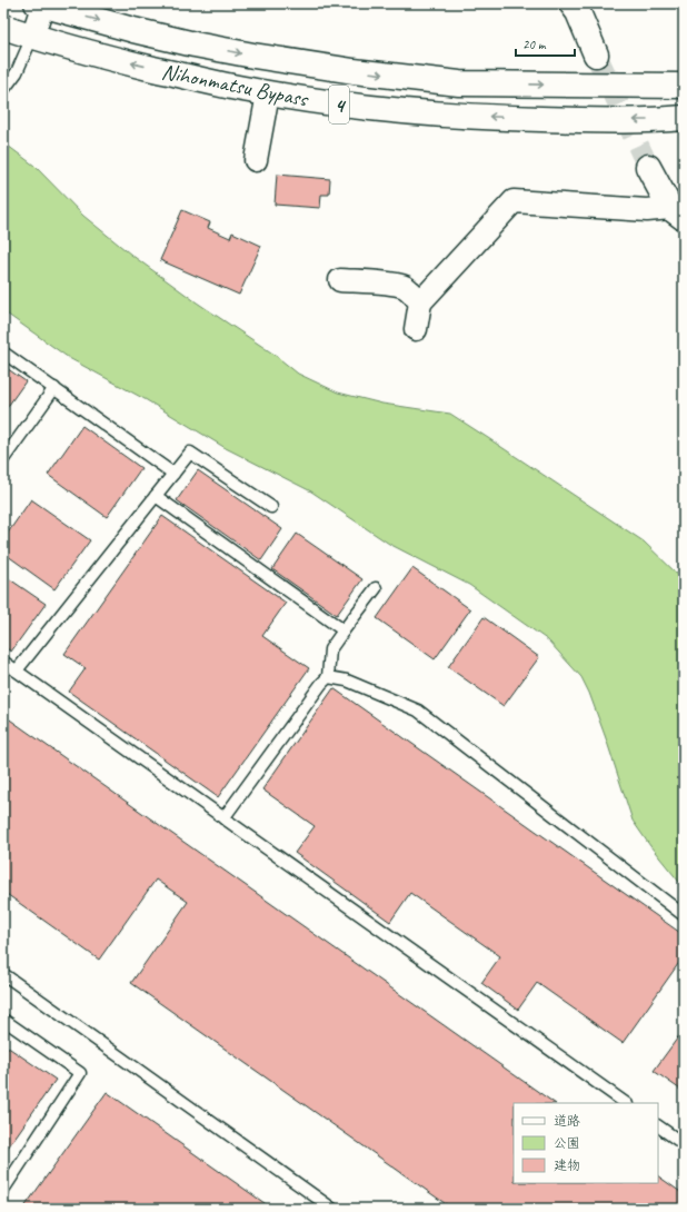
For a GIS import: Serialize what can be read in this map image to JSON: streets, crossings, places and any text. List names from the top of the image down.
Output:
{
  "streets": {
    "main road": ["Nihonmatsu Bypass", "4"]
  },
  "legend": ["道路", "公園", "建物"],
  "scale_bar": "20 m"
}
